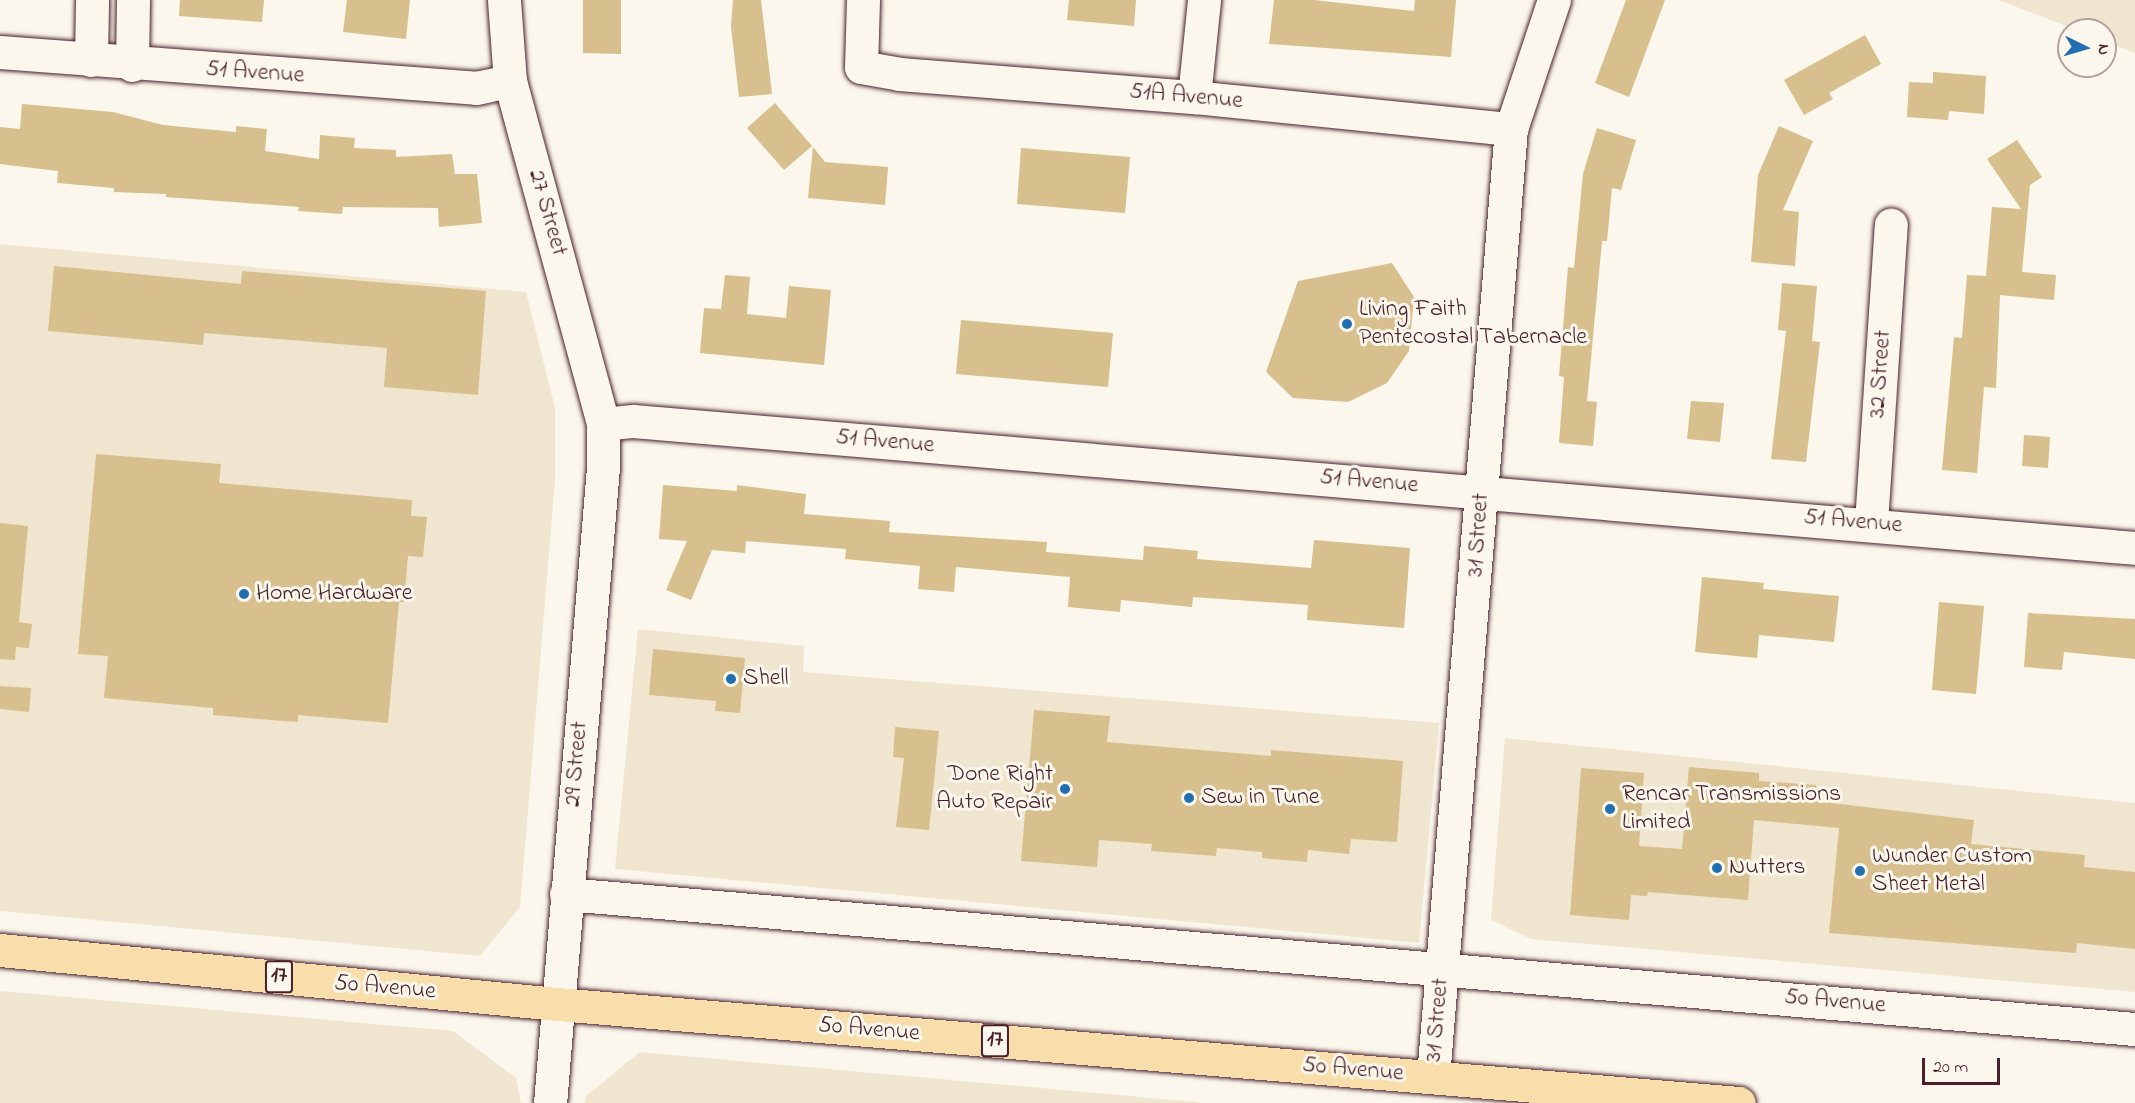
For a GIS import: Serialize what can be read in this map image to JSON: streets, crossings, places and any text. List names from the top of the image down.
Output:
{
  "streets": {
    "main road": ["17", "50 Avenue"],
    "street": [
      "51 Avenue",
      "51A Avenue",
      "27 Street",
      "32 Street",
      "31 Street",
      "29 Street"
    ]
  },
  "crossings": [
    ["51 Avenue", "27 Street"],
    ["51 Avenue", "32 Street"],
    ["51 Avenue", "31 Street"],
    ["51 Avenue", "29 Street"],
    ["51A Avenue", "31 Street"],
    ["27 Street", "29 Street"],
    ["31 Street", "50 Avenue"],
    ["29 Street", "50 Avenue"]
  ],
  "places": [
    "Living Faith Pentecostal Tabernacle",
    "Home Hardware",
    "Shell",
    "Done Right Auto Repair",
    "Sew in Tune",
    "Rencar Transmissions Limited",
    "Nutters",
    "Wunder Custom Sheet Metal"
  ],
  "scale_bar": "20 m",
  "north": "right"
}
